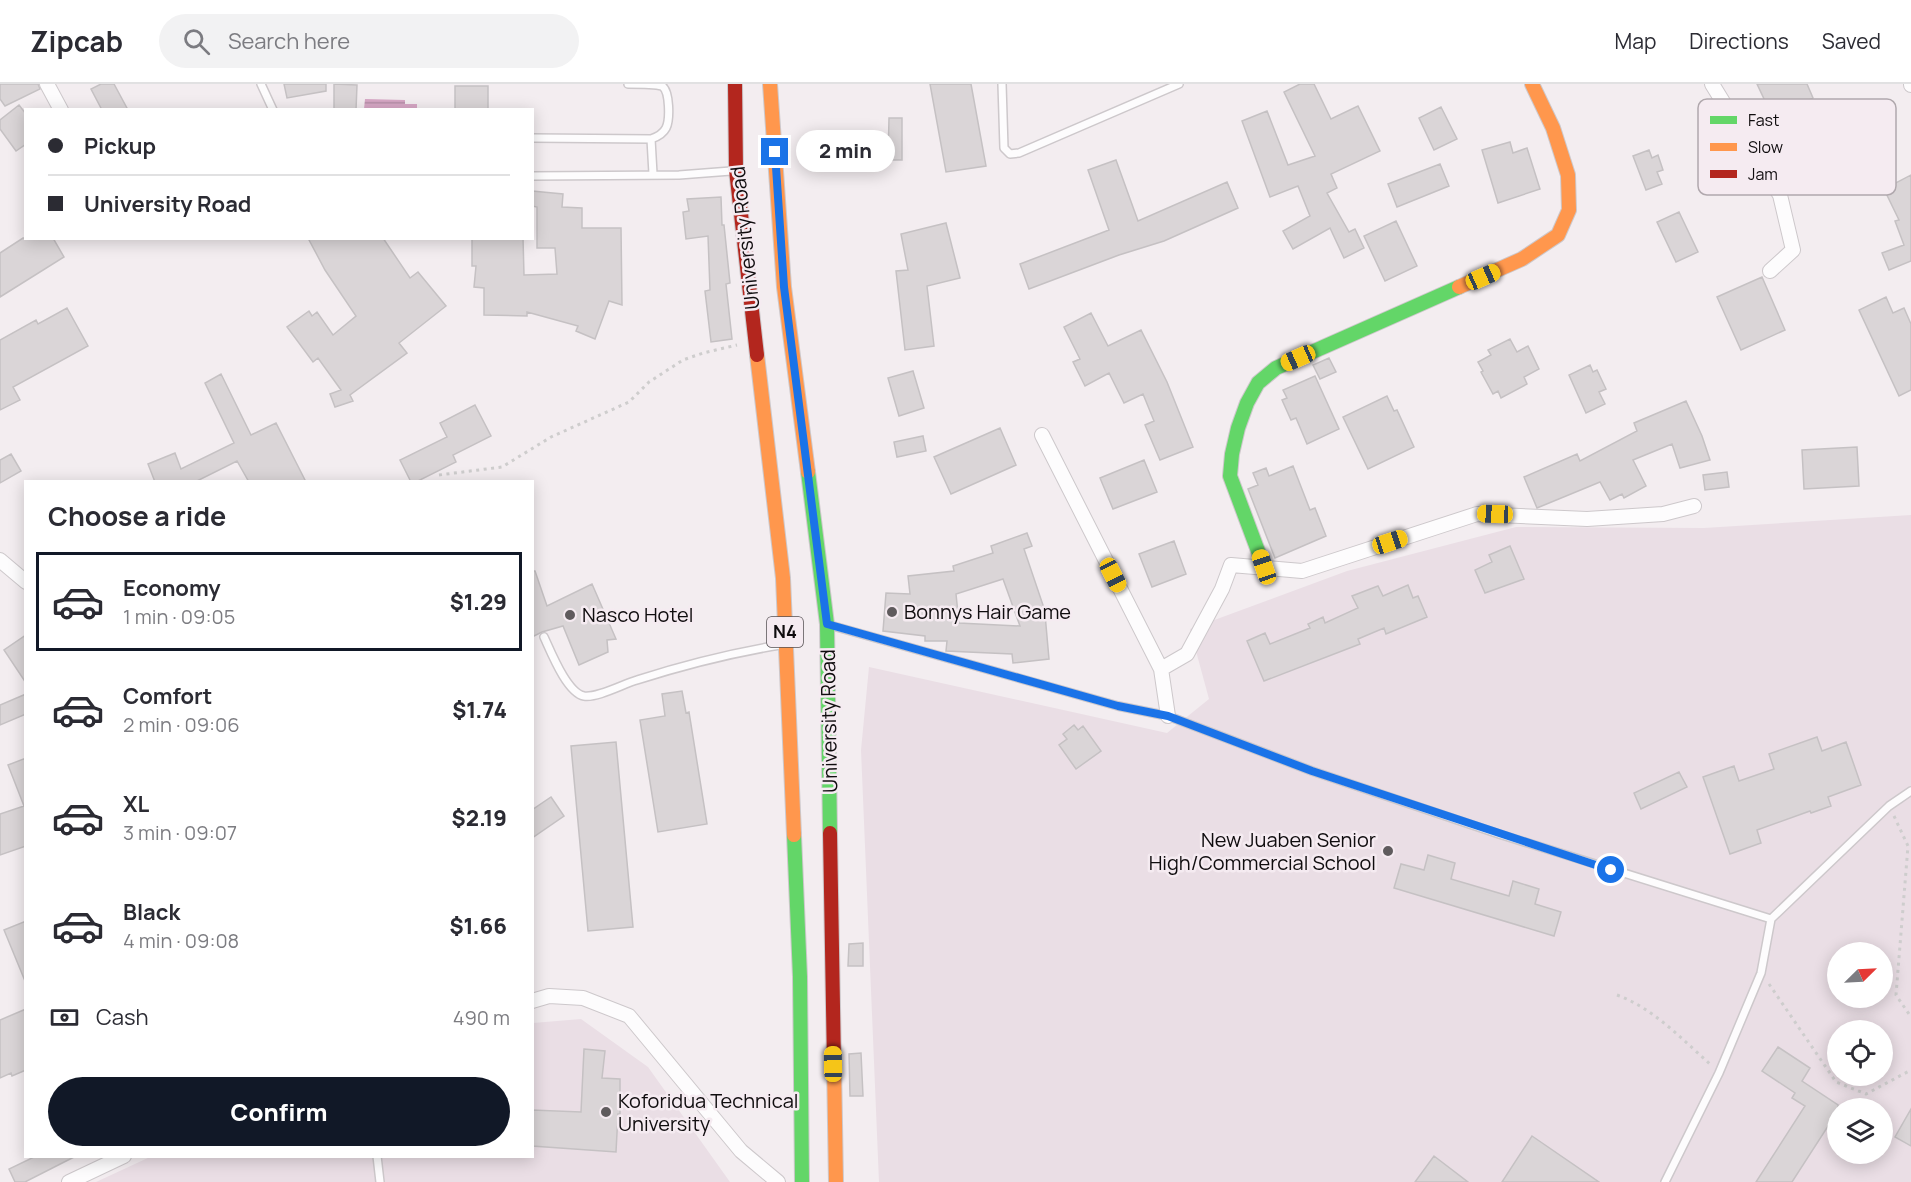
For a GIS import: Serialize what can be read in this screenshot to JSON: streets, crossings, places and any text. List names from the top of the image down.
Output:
{
  "streets": {
    "main road": ["University Road", "N4"]
  },
  "places": [
    "Bonnys Hair Game",
    "Nasco Hotel",
    "New Juaben Senior High/Commercial School",
    "Koforidua Technical University"
  ],
  "legend": ["Fast", "Slow", "Jam"],
  "north": "top right",
  "page": {
    "header": "Zipcab",
    "search": "Search here",
    "nav": ["Map", "Directions", "Saved"],
    "banner": ["Pickup", "University Road"],
    "bubble": "2 min",
    "heading": "Choose a ride",
    "list": [
      {
        "name": "Economy",
        "note": "1 min · 09:05",
        "value": "$1.29"
      },
      {
        "name": "Comfort",
        "note": "2 min · 09:06",
        "value": "$1.74"
      },
      {
        "name": "XL",
        "note": "3 min · 09:07",
        "value": "$2.19"
      },
      {
        "name": "Black",
        "note": "4 min · 09:08",
        "value": "$1.66"
      }
    ],
    "pay": ["Cash", "490 m"],
    "buttons": "Confirm"
  }
}
